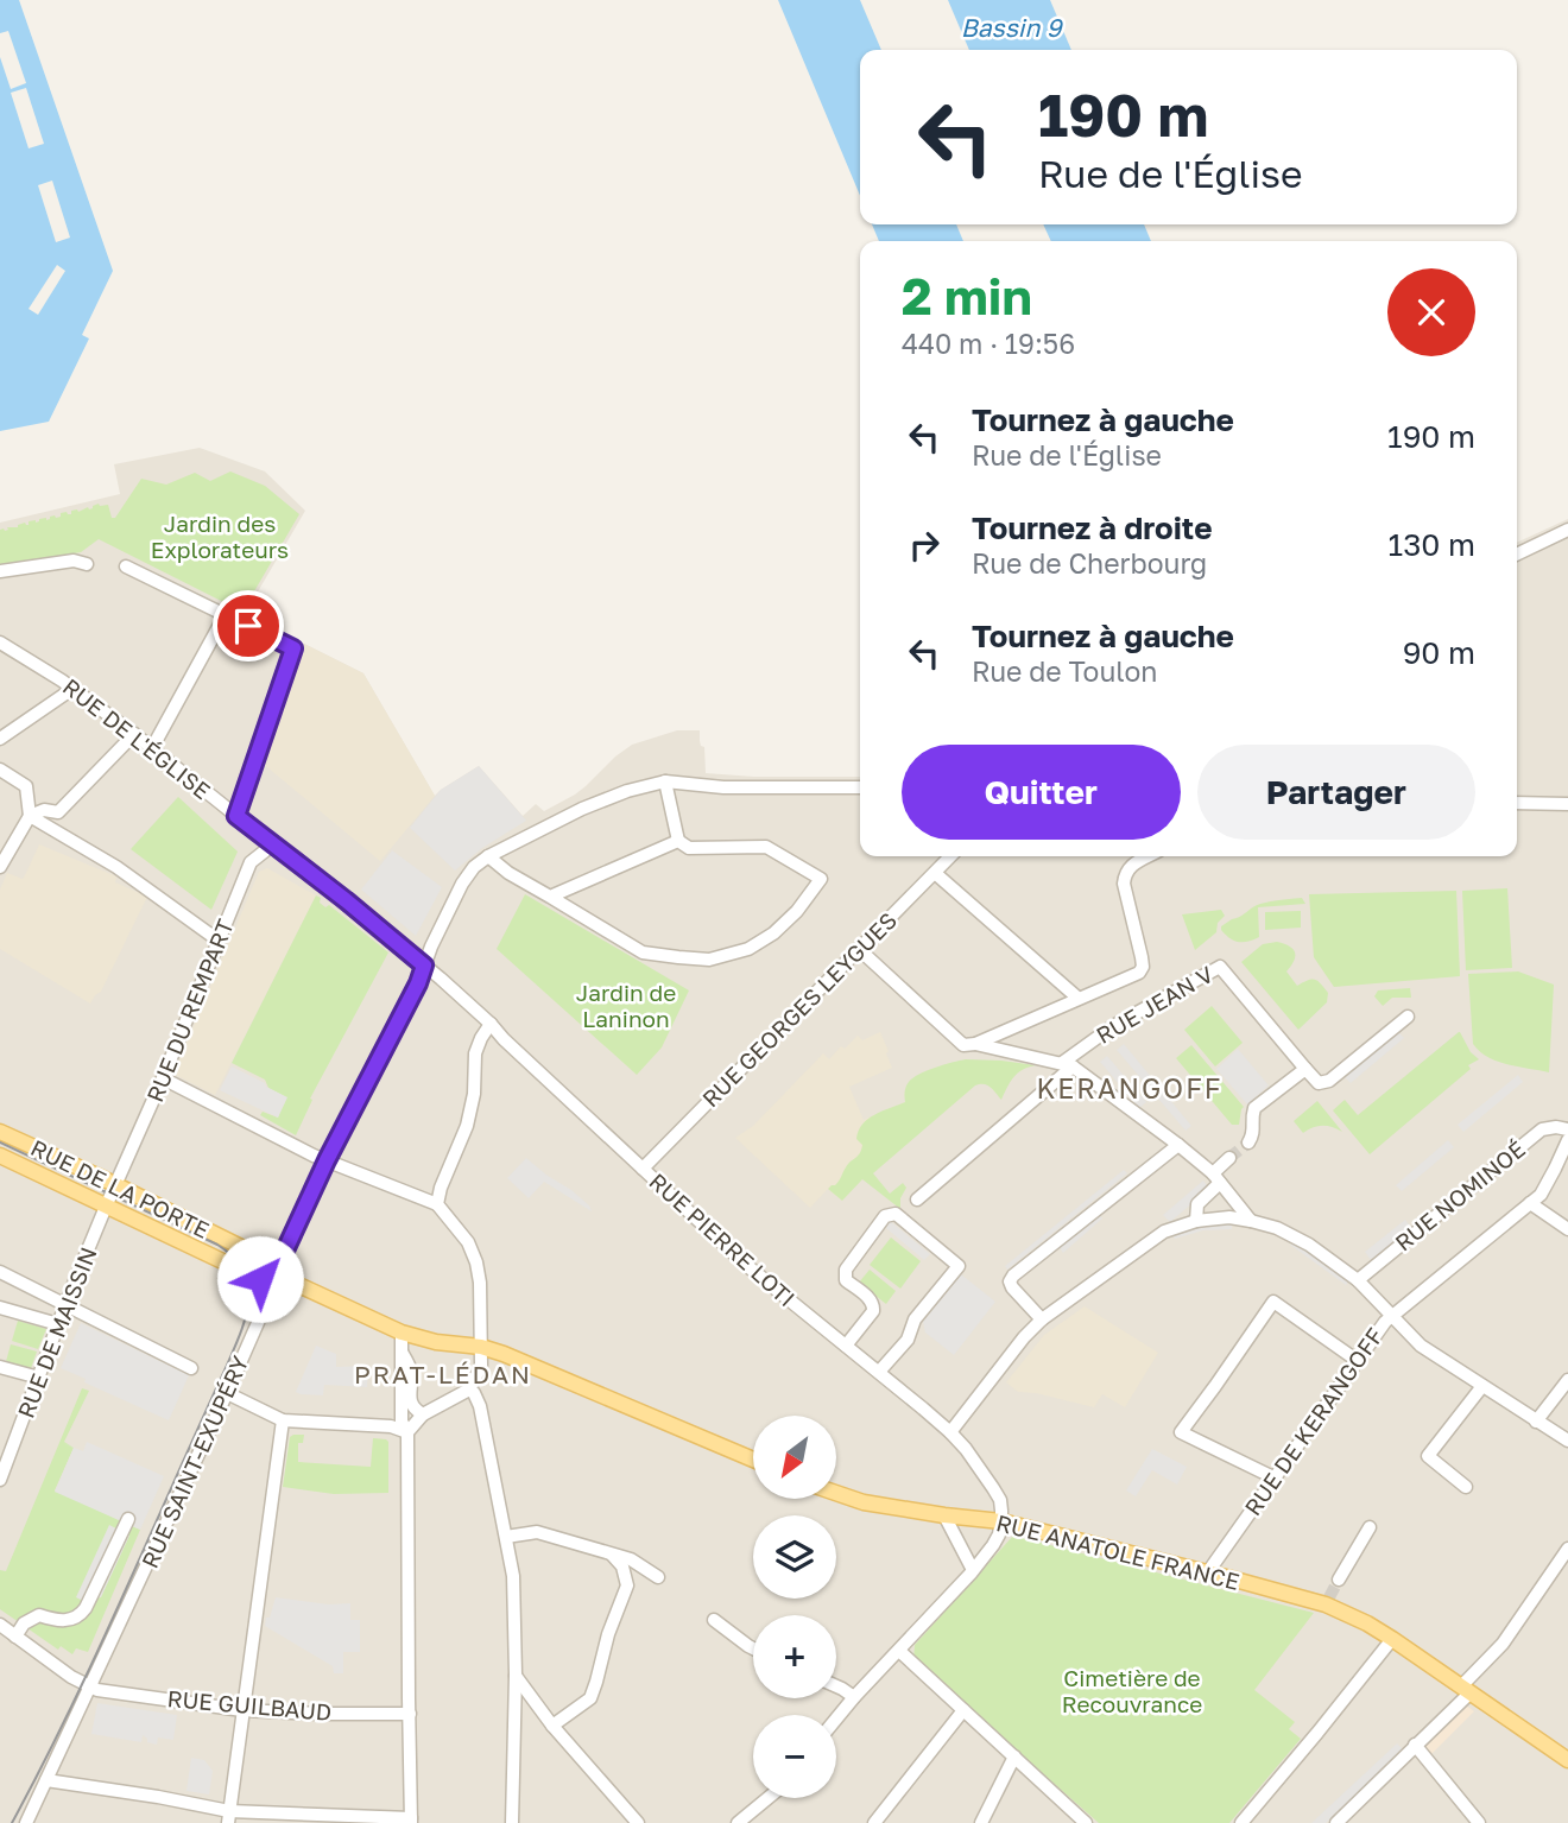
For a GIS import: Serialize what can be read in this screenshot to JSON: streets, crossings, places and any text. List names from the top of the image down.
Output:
{
  "streets": {
    "main road": ["RUE DE LA PORTE", "RUE ANATOLE FRANCE"],
    "street": [
      "RUE DE L'ÉGLISE",
      "RUE JEAN V",
      "RUE GEORGES LEYGUES",
      "RUE DU REMPART",
      "RUE NOMINOÉ",
      "RUE PIERRE LOTI",
      "RUE DE MAISSIN",
      "RUE DE KERANGOFF",
      "RUE SAINT-EXUPÉRY",
      "RUE GUILBAUD"
    ]
  },
  "crossings": [
    ["RUE DE L'ÉGLISE", "RUE DU REMPART"],
    ["RUE DE L'ÉGLISE", "RUE PIERRE LOTI"],
    ["RUE DE L'ÉGLISE", "RUE SAINT-EXUPÉRY"],
    ["RUE GEORGES LEYGUES", "RUE PIERRE LOTI"],
    ["RUE DU REMPART", "RUE DE LA PORTE"],
    ["RUE DU REMPART", "RUE DE MAISSIN"],
    ["RUE DE LA PORTE", "RUE DE MAISSIN"],
    ["RUE DE LA PORTE", "RUE SAINT-EXUPÉRY"],
    ["RUE PIERRE LOTI", "RUE SAINT-EXUPÉRY"],
    ["RUE PIERRE LOTI", "RUE ANATOLE FRANCE"],
    ["RUE DE KERANGOFF", "RUE ANATOLE FRANCE"],
    ["RUE SAINT-EXUPÉRY", "RUE GUILBAUD"]
  ],
  "districts": ["KERANGOFF", "PRAT-LÉDAN"],
  "water": ["Bassin 9"],
  "parks": ["Jardin des Explorateurs", "Jardin de Laninon", "Cimetière de Recouvrance"],
  "north": "bottom left",
  "page": {
    "turn": ["190 m", "Rue de l'Église"],
    "heading": ["2 min", "440 m · 19:56"],
    "list": [
      {
        "name": "Tournez à gauche",
        "note": "Rue de l'Église",
        "value": "190 m"
      },
      {
        "name": "Tournez à droite",
        "note": "Rue de Cherbourg",
        "value": "130 m"
      },
      {
        "name": "Tournez à gauche",
        "note": "Rue de Toulon",
        "value": "90 m"
      }
    ],
    "buttons": ["Quitter", "Partager"],
    "map_buttons": ["+", "−"]
  }
}
